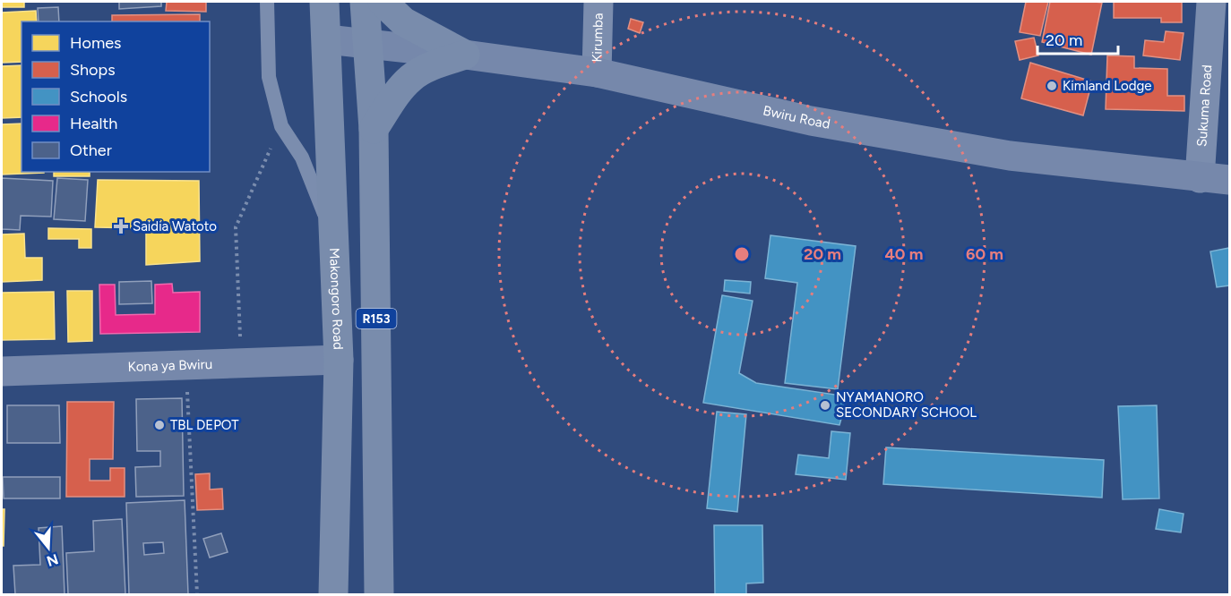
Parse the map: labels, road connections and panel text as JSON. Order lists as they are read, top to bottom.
{
  "streets": {
    "main road": [
      "Bwiru Road",
      "Makongoro Road",
      "R153",
      "Kona ya Bwiru"
    ],
    "street": ["Kirumba", "Sukuma Road"]
  },
  "crossings": [
    ["Kirumba", "Bwiru Road"],
    ["Sukuma Road", "Bwiru Road"],
    ["Bwiru Road", "Makongoro Road"],
    ["Bwiru Road", "R153"],
    ["Makongoro Road", "Kona ya Bwiru"]
  ],
  "places": {
    "other": ["Kimland Lodge", "NYAMANORO SECONDARY SCHOOL", "TBL DEPOT"],
    "health": ["Saidia Watoto"]
  },
  "legend": [
    "Homes",
    "Shops",
    "Schools",
    "Health",
    "Other"
  ],
  "scale_bar": "20 m",
  "north": "bottom",
  "rings": ["20 m", "40 m", "60 m"]
}
